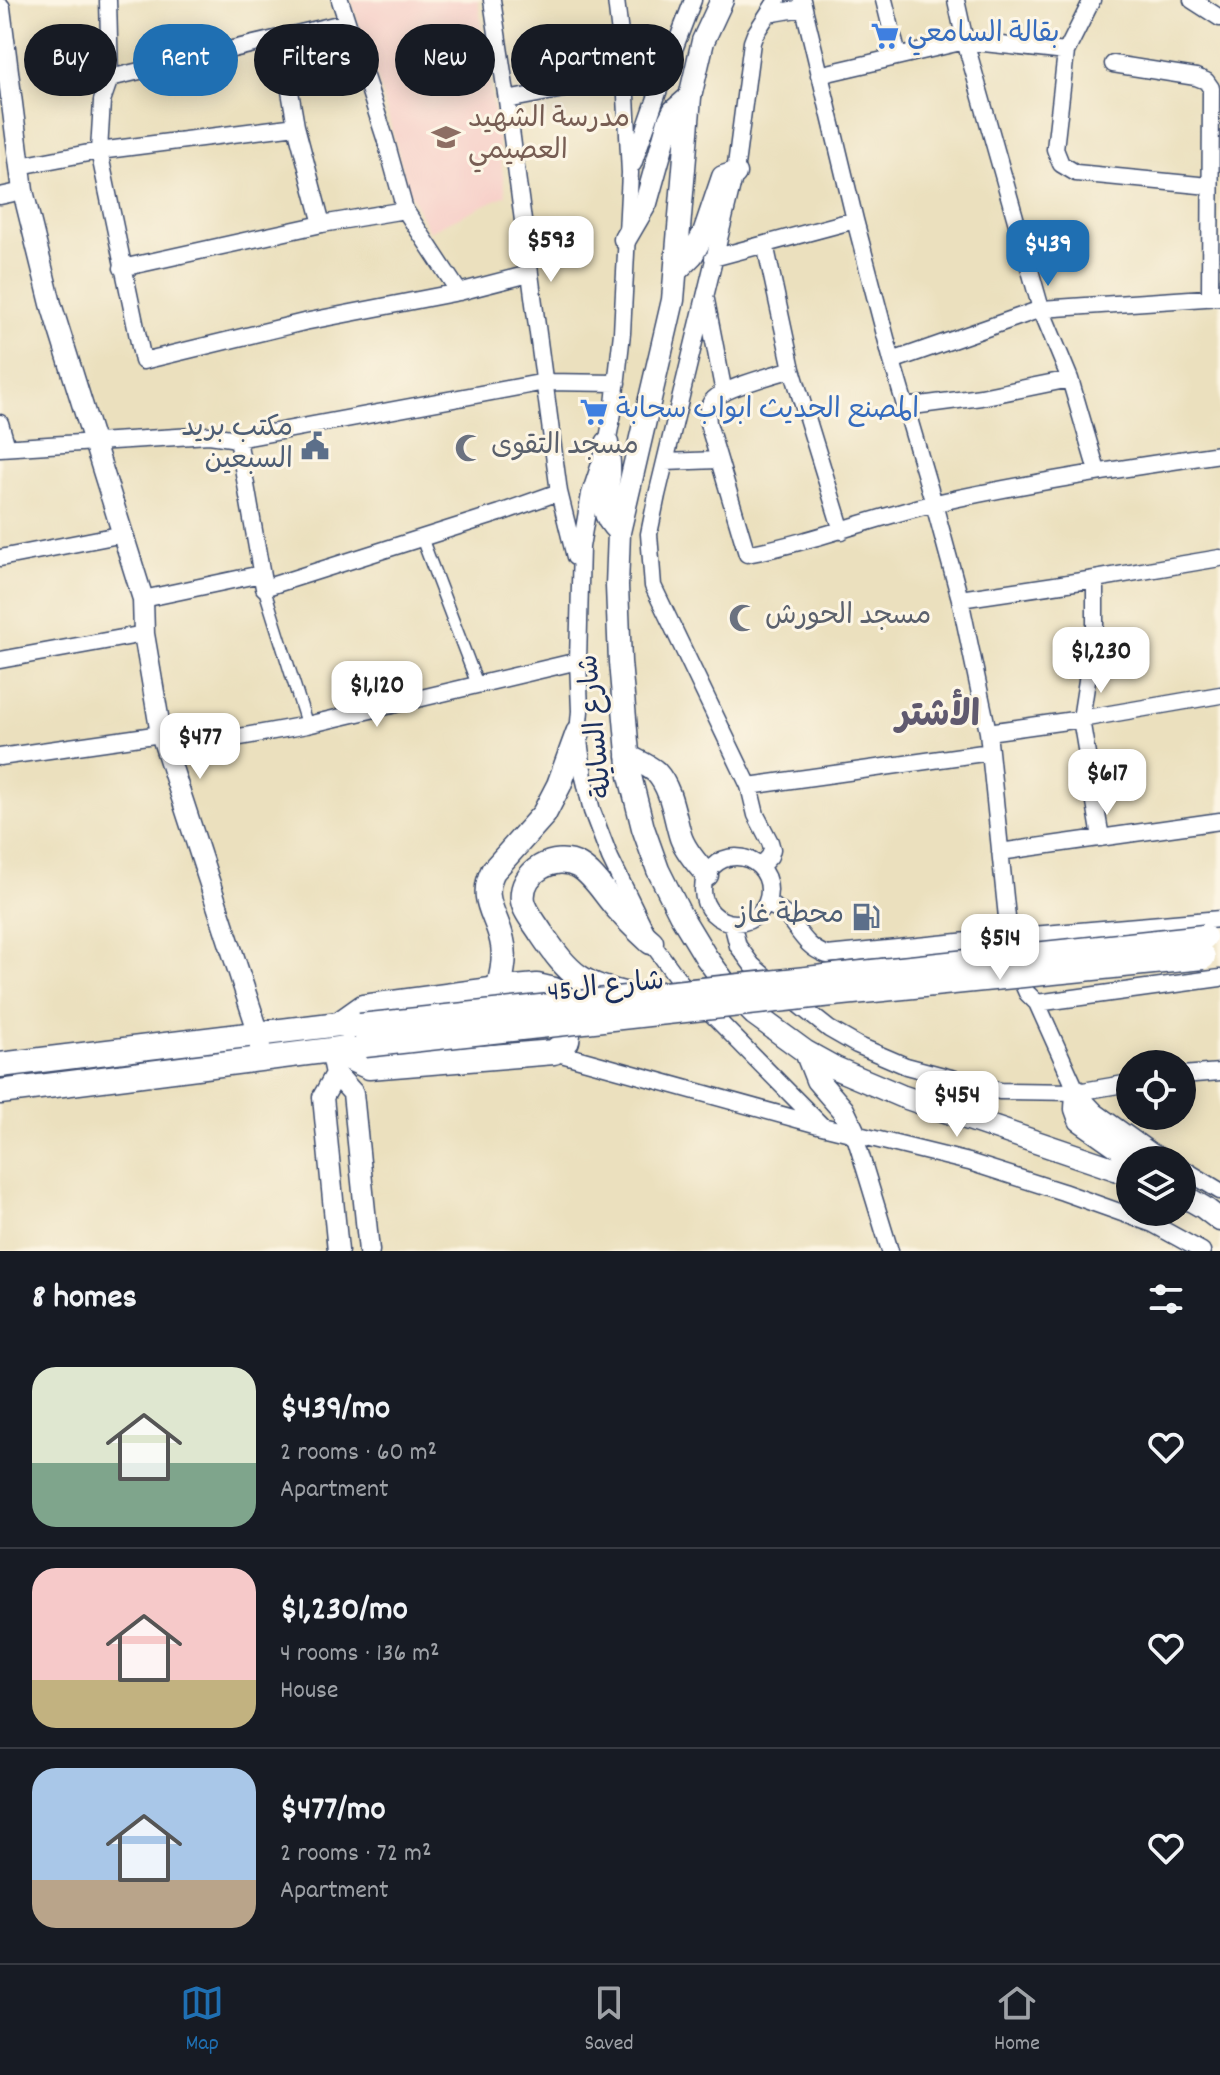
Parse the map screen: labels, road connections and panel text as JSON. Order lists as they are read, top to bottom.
{
  "streets": {
    "main road": ["شارع السايلة", "شارع ال45"]
  },
  "districts": ["الأشتر"],
  "places": {
    "supermarket": ["بقالة السامعي", "المصنع الحديث ابواب سحابة"],
    "school or university": ["مدرسة الشهيد العصيمي"],
    "public building": ["مكتب بريد السبعين"],
    "mosque": ["مسجد التقوى", "مسجد الحورش"],
    "fuel station": ["محطة غاز"]
  },
  "page": {
    "chip": [
      "Buy",
      "Rent",
      "Filters",
      "New",
      "Apartment"
    ],
    "price": [
      "$593",
      "$439",
      "$1,230",
      "$1,120",
      "$477",
      "$617",
      "$514",
      "$454"
    ],
    "heading": "8 homes",
    "list": [
      {
        "name": "$439/mo",
        "note": "2 rooms · 60 m² · Apartment"
      },
      {
        "name": "$1,230/mo",
        "note": "4 rooms · 136 m² · House"
      },
      {
        "name": "$477/mo",
        "note": "2 rooms · 72 m² · Apartment"
      }
    ],
    "tabs": ["Map", "Saved", "Home"]
  }
}
